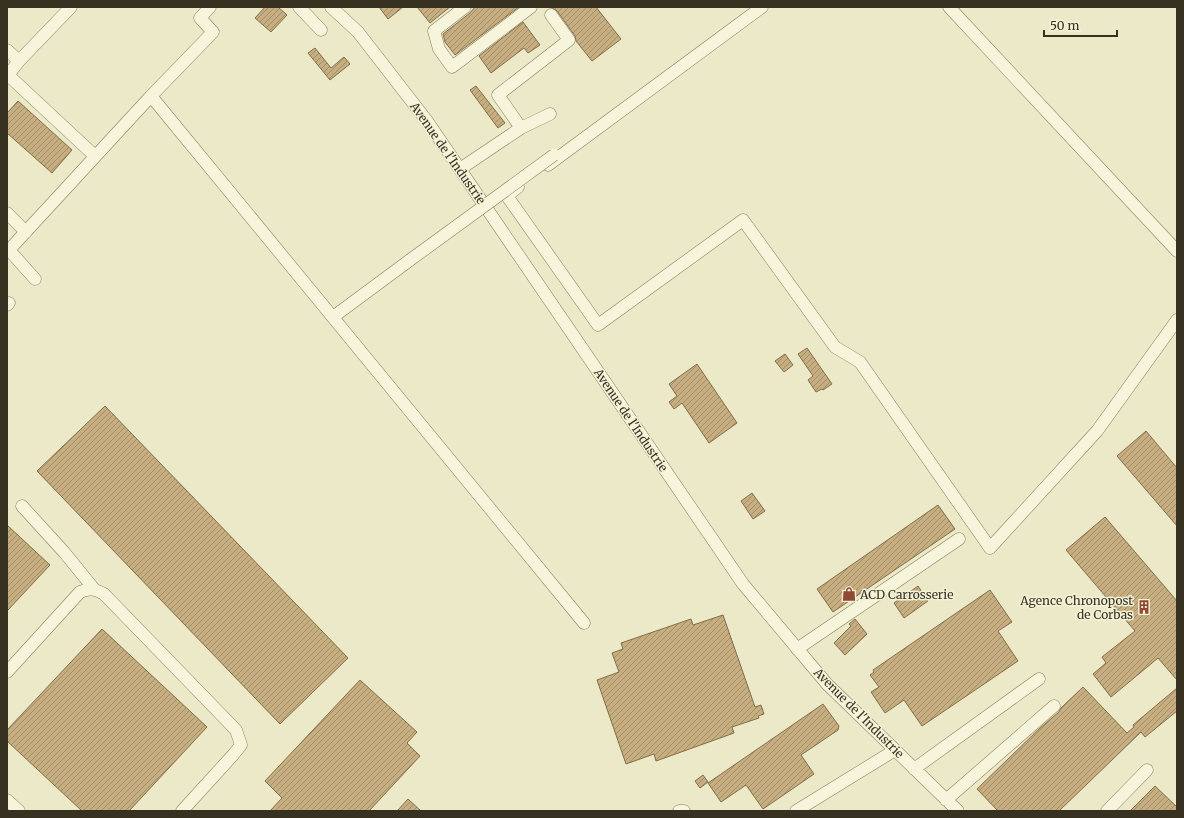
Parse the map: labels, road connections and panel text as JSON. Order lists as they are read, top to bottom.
{
  "streets": {
    "street": ["Avenue de l'Industrie"]
  },
  "places": {
    "shop": ["ACD Carrosserie"],
    "building": ["Agence Chronopost de Corbas"]
  },
  "scale_bar": "50 m"
}
